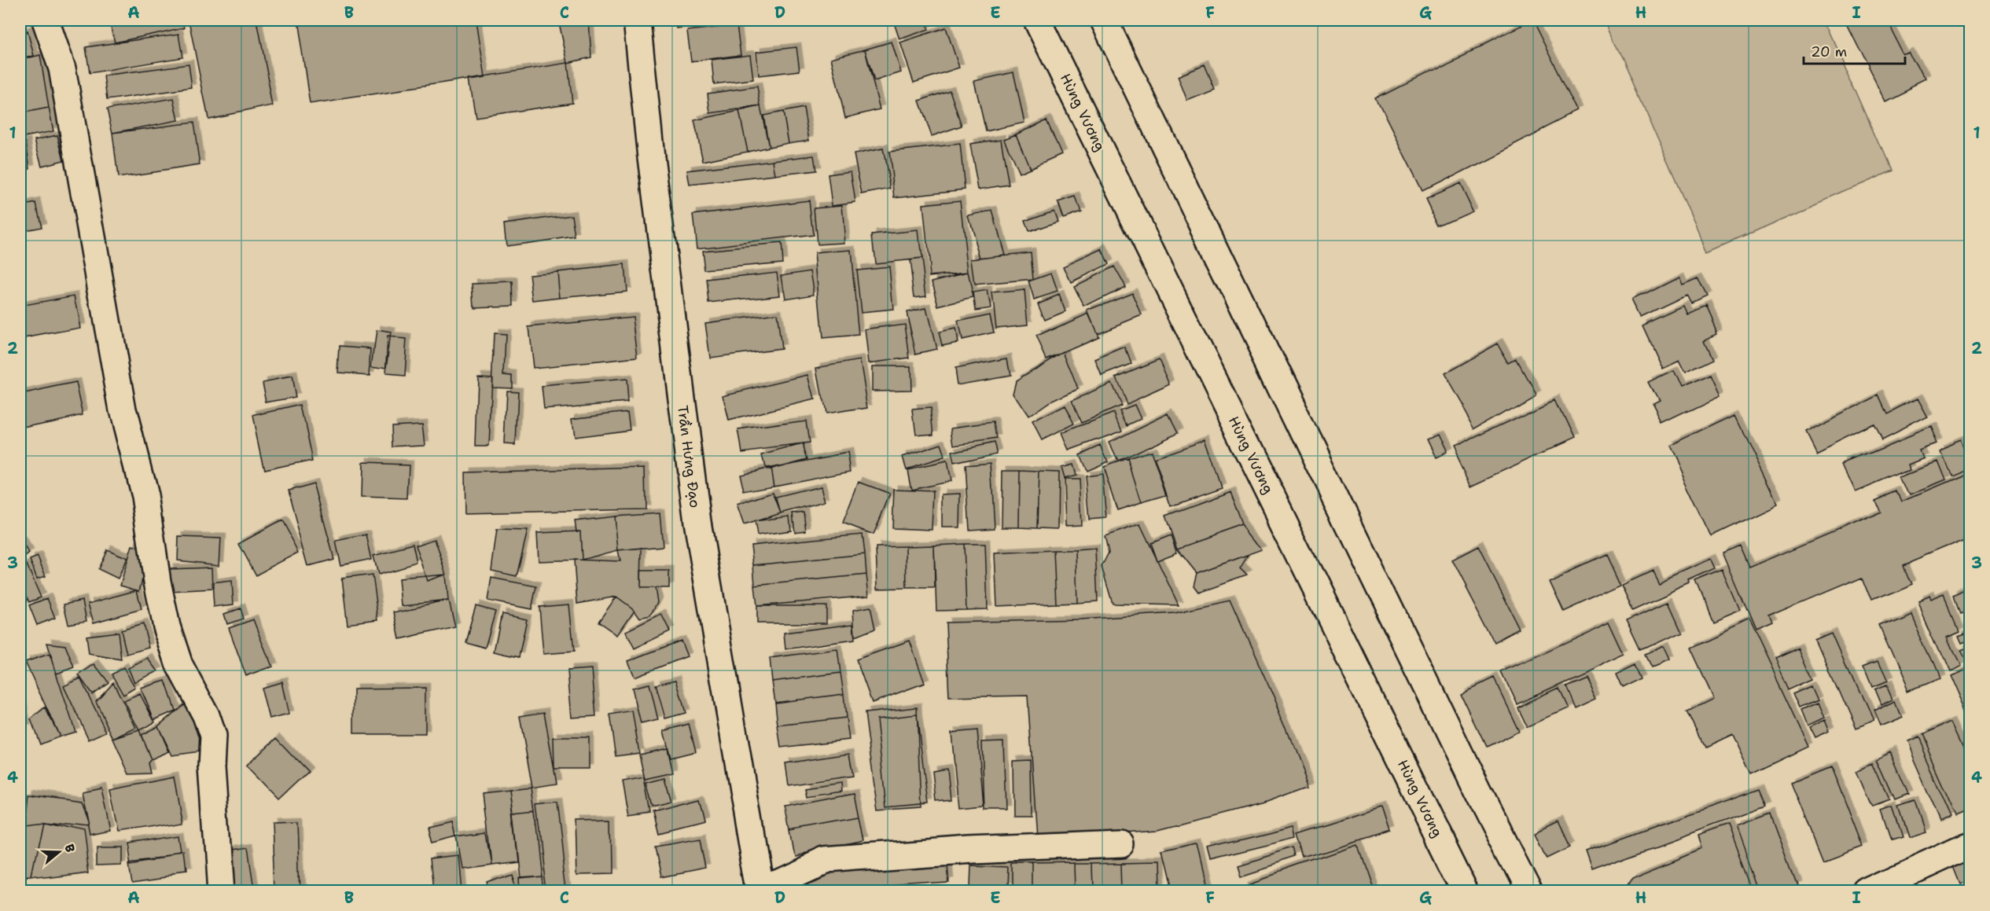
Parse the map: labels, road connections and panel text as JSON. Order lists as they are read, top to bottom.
{
  "streets": {
    "street": ["Hùng Vương", "Trần Hưng Đạo"]
  },
  "scale_bar": "20 m",
  "north": "right",
  "grid": {
    "columns": [
      "A",
      "B",
      "C",
      "D",
      "E",
      "F",
      "G",
      "H",
      "I"
    ],
    "rows": [
      "1",
      "2",
      "3",
      "4"
    ]
  }
}
